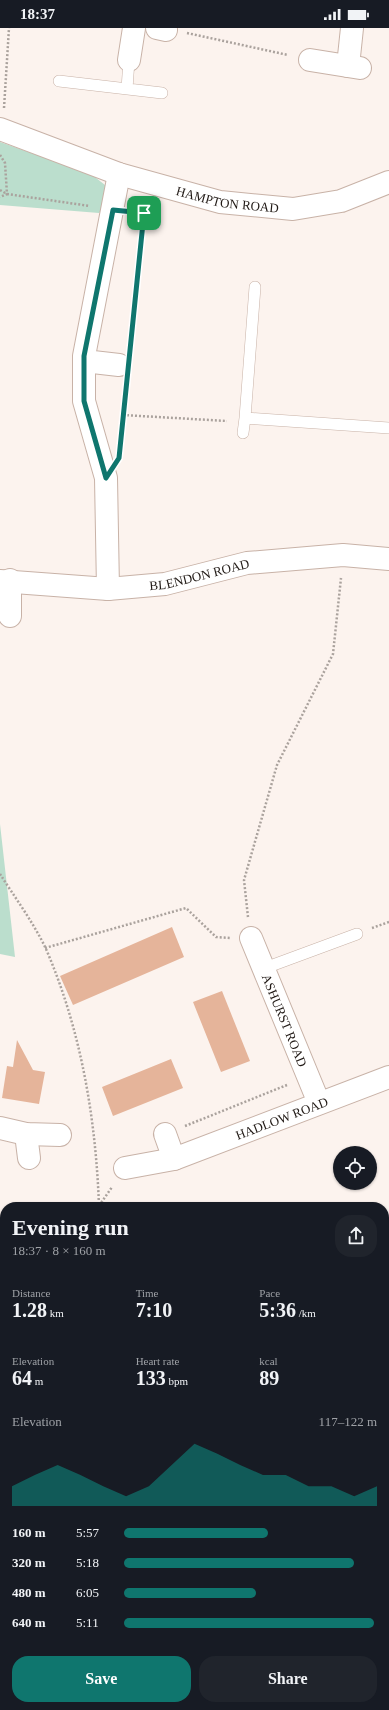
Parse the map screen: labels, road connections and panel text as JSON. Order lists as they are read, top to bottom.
{
  "streets": {
    "street": [
      "HAMPTON ROAD",
      "BLENDON ROAD",
      "ASHURST ROAD",
      "HADLOW ROAD"
    ]
  },
  "crossings": [
    ["ASHURST ROAD", "HADLOW ROAD"]
  ],
  "page": {
    "status": "18:37",
    "heading": ["Evening run", "18:37 · 8 × 160 m"],
    "stats": [
      ["Distance", "1.28 km"],
      ["Time", "7:10"],
      ["Pace", "5:36 /km"],
      ["Elevation", "64 m"],
      ["Heart rate", "133 bpm"],
      ["kcal", "89"]
    ],
    "chart": ["Elevation", "117–122 m"],
    "list": [
      {
        "name": "160 m",
        "note": "5:57"
      },
      {
        "name": "320 m",
        "note": "5:18"
      },
      {
        "name": "480 m",
        "note": "6:05"
      },
      {
        "name": "640 m",
        "note": "5:11"
      }
    ],
    "buttons": ["Save", "Share"]
  }
}
